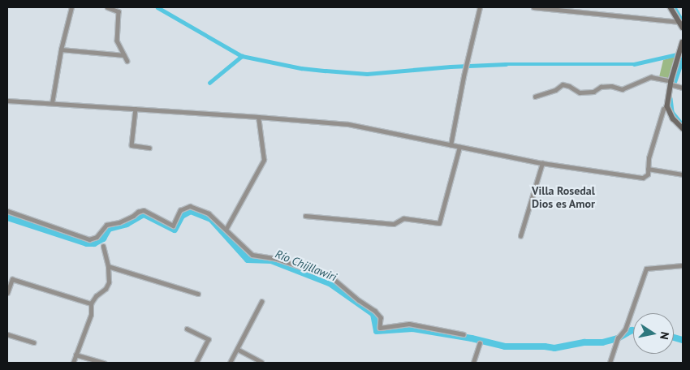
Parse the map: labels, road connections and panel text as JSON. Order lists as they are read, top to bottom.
{
  "districts": ["Villa Rosedal Dios es Amor"],
  "water": ["Río Chijllawiri"],
  "north": "right"
}
